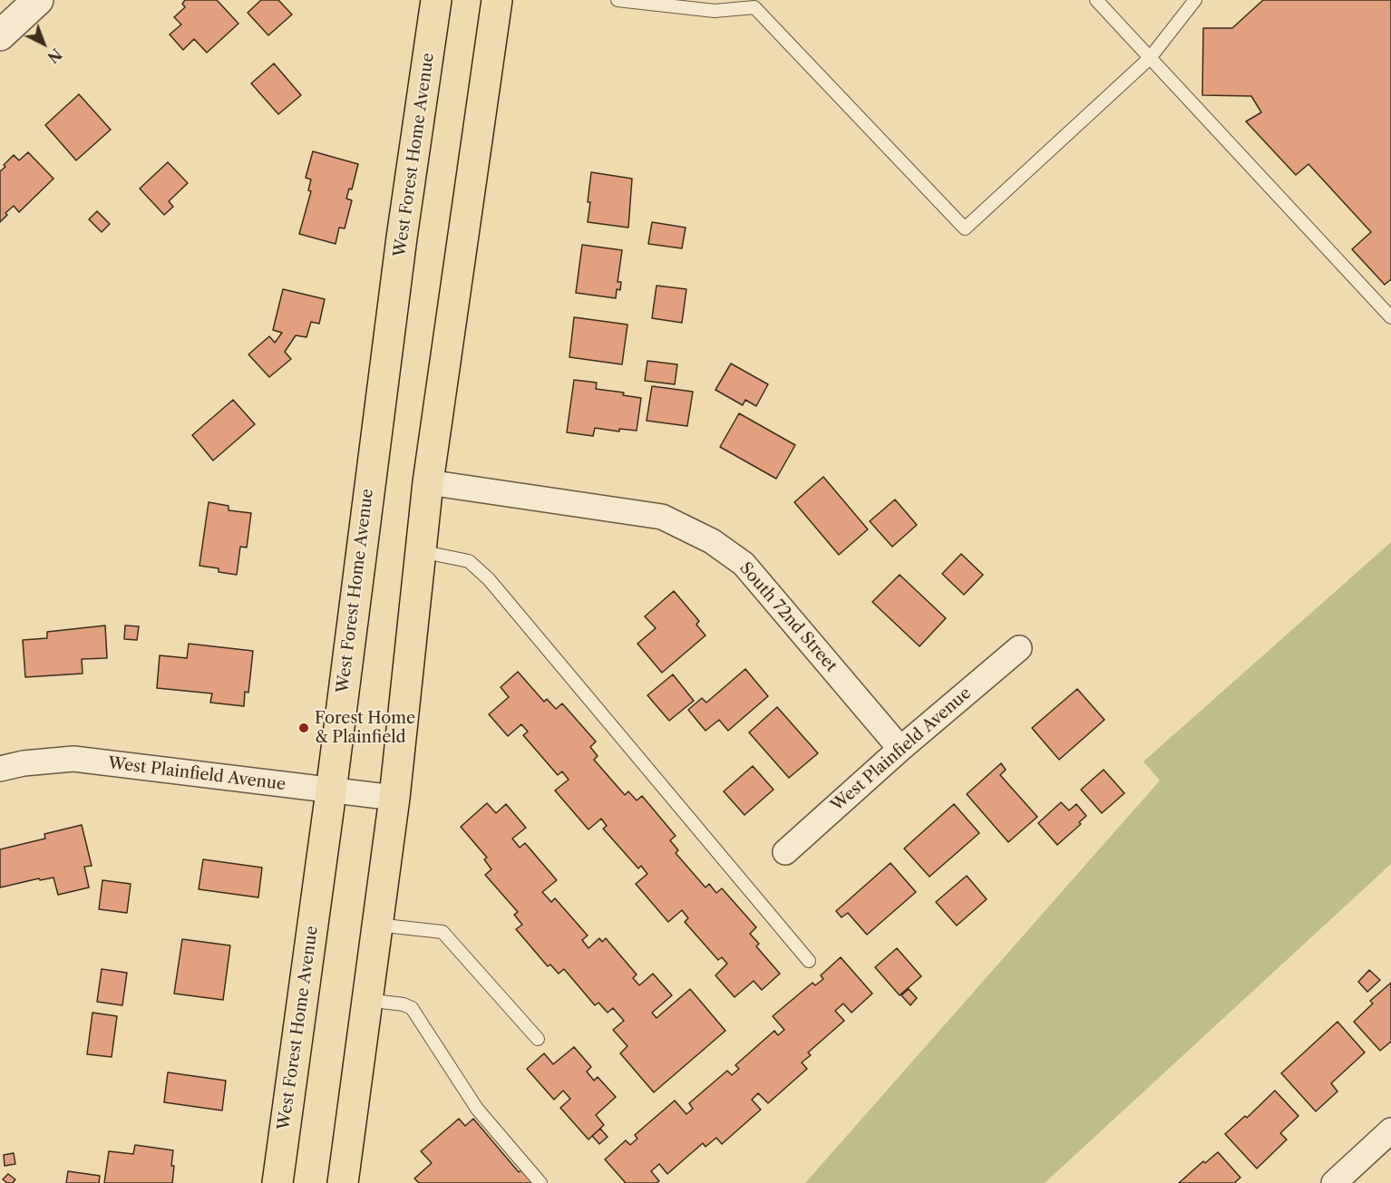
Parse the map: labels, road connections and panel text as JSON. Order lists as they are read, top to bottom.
{
  "streets": {
    "main road": ["West Forest Home Avenue"],
    "street": ["South 72nd Street", "West Plainfield Avenue"]
  },
  "crossings": [
    ["West Forest Home Avenue", "West Plainfield Avenue"],
    ["South 72nd Street", "West Plainfield Avenue"]
  ],
  "places": ["Forest Home & Plainfield"],
  "north": "bottom right"
}
